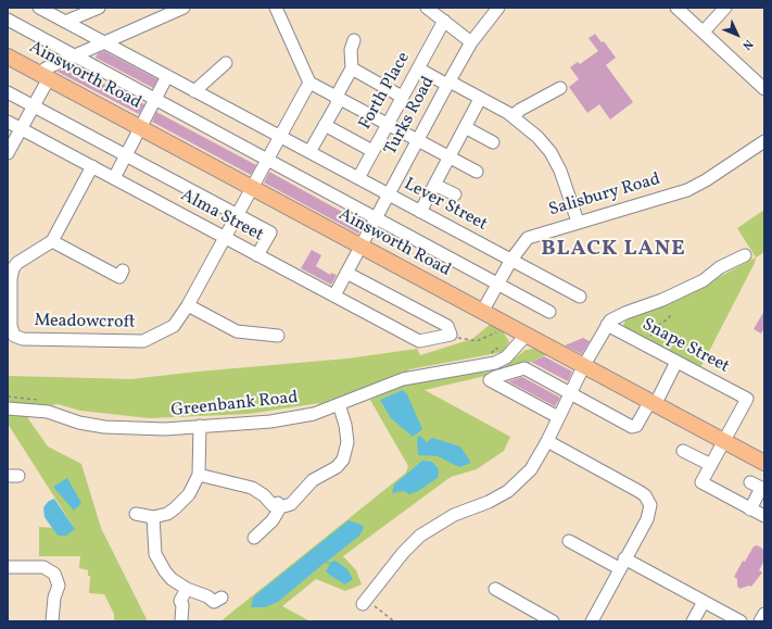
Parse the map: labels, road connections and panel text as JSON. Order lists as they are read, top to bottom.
{
  "streets": {
    "main road": ["Ainsworth Road"],
    "street": [
      "Forth Place",
      "Turks Road",
      "Salisbury Road",
      "Lever Street",
      "Alma Street",
      "Meadowcroft",
      "Snape Street",
      "Greenbank Road"
    ]
  },
  "crossings": [
    ["Ainsworth Road", "Turks Road"],
    ["Ainsworth Road", "Salisbury Road"],
    ["Ainsworth Road", "Meadowcroft"],
    ["Ainsworth Road", "Snape Street"],
    ["Ainsworth Road", "Greenbank Road"],
    ["Forth Place", "Lever Street"],
    ["Turks Road", "Lever Street"],
    ["Turks Road", "Alma Street"],
    ["Salisbury Road", "Lever Street"],
    ["Lever Street", "Meadowcroft"],
    ["Alma Street", "Meadowcroft"]
  ],
  "districts": ["BLACK LANE"],
  "north": "bottom right"
}
